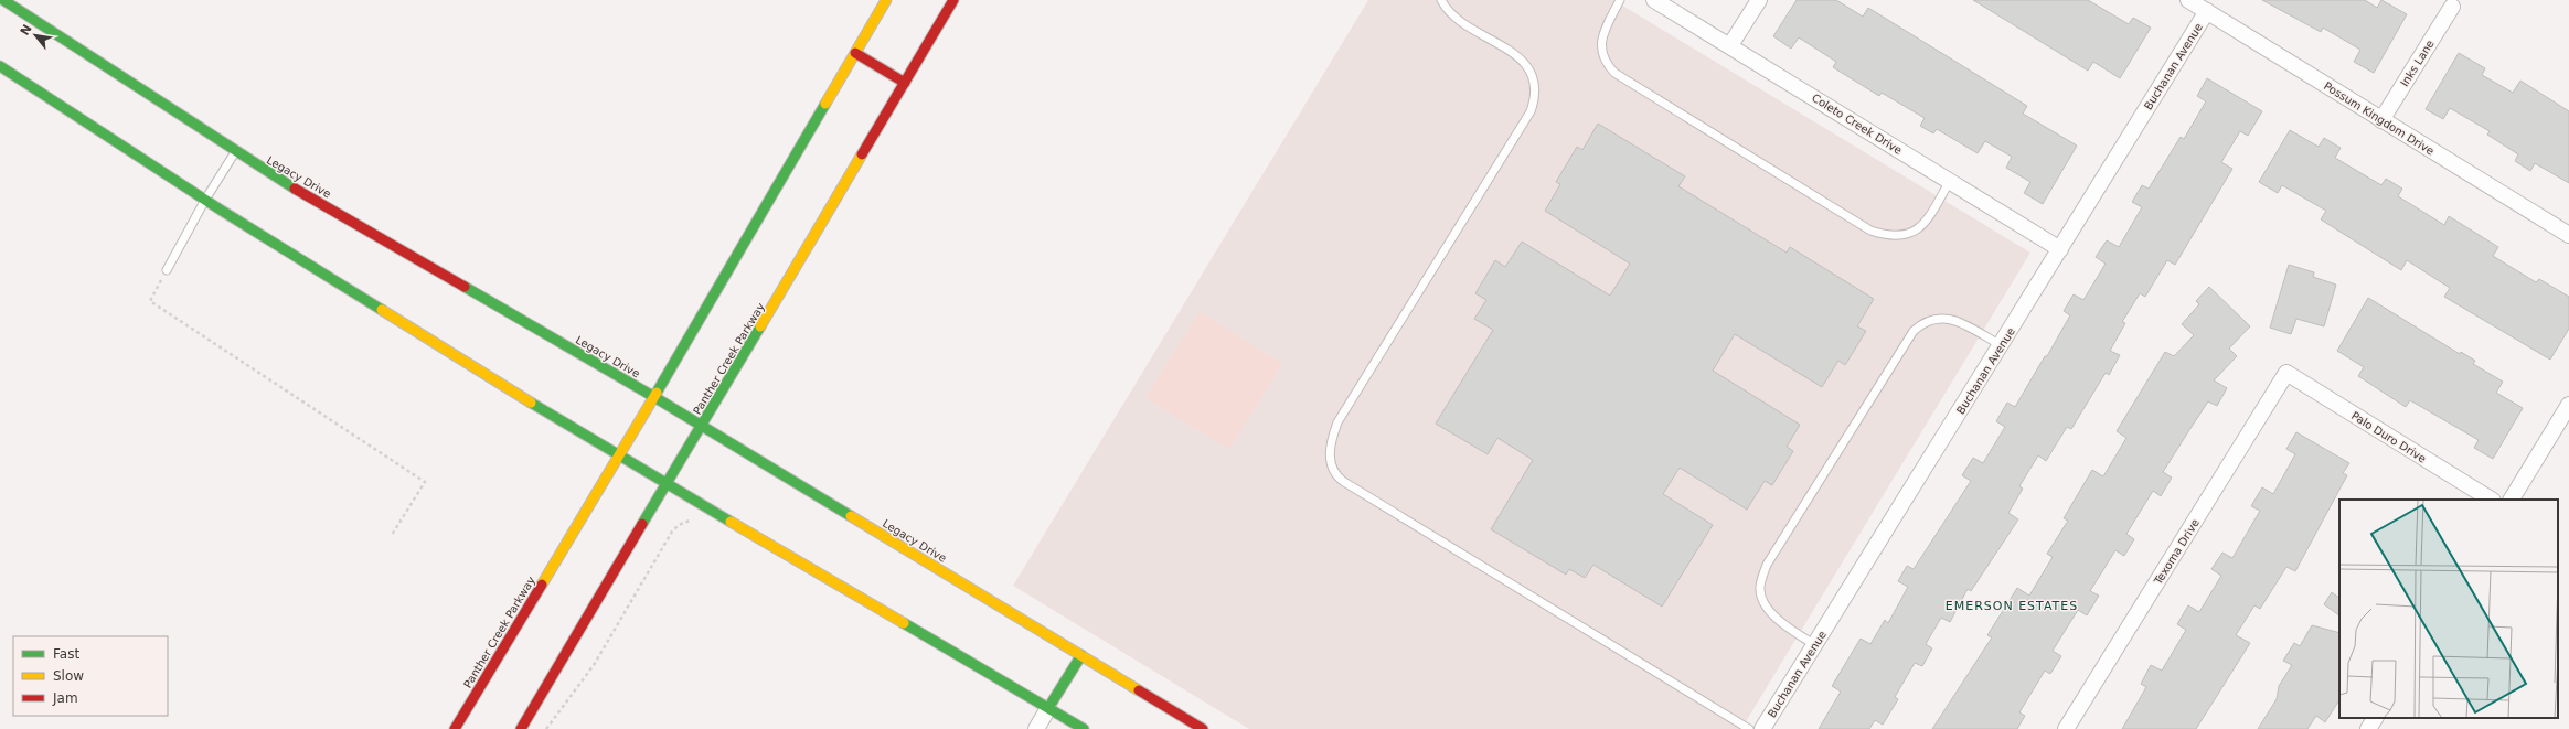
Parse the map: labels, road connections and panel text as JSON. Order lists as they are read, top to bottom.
{
  "streets": {
    "main road": ["Legacy Drive", "Panther Creek Parkway"],
    "street": [
      "Inks Lane",
      "Buchanan Avenue",
      "Possum Kingdom Drive",
      "Coleto Creek Drive",
      "Palo Duro Drive",
      "Texoma Drive"
    ]
  },
  "crossings": [
    ["Inks Lane", "Possum Kingdom Drive"],
    ["Buchanan Avenue", "Possum Kingdom Drive"],
    ["Buchanan Avenue", "Coleto Creek Drive"],
    ["Legacy Drive", "Panther Creek Parkway"],
    ["Palo Duro Drive", "Texoma Drive"]
  ],
  "districts": ["EMERSON ESTATES"],
  "legend": ["Fast", "Slow", "Jam"],
  "north": "top left"
}
